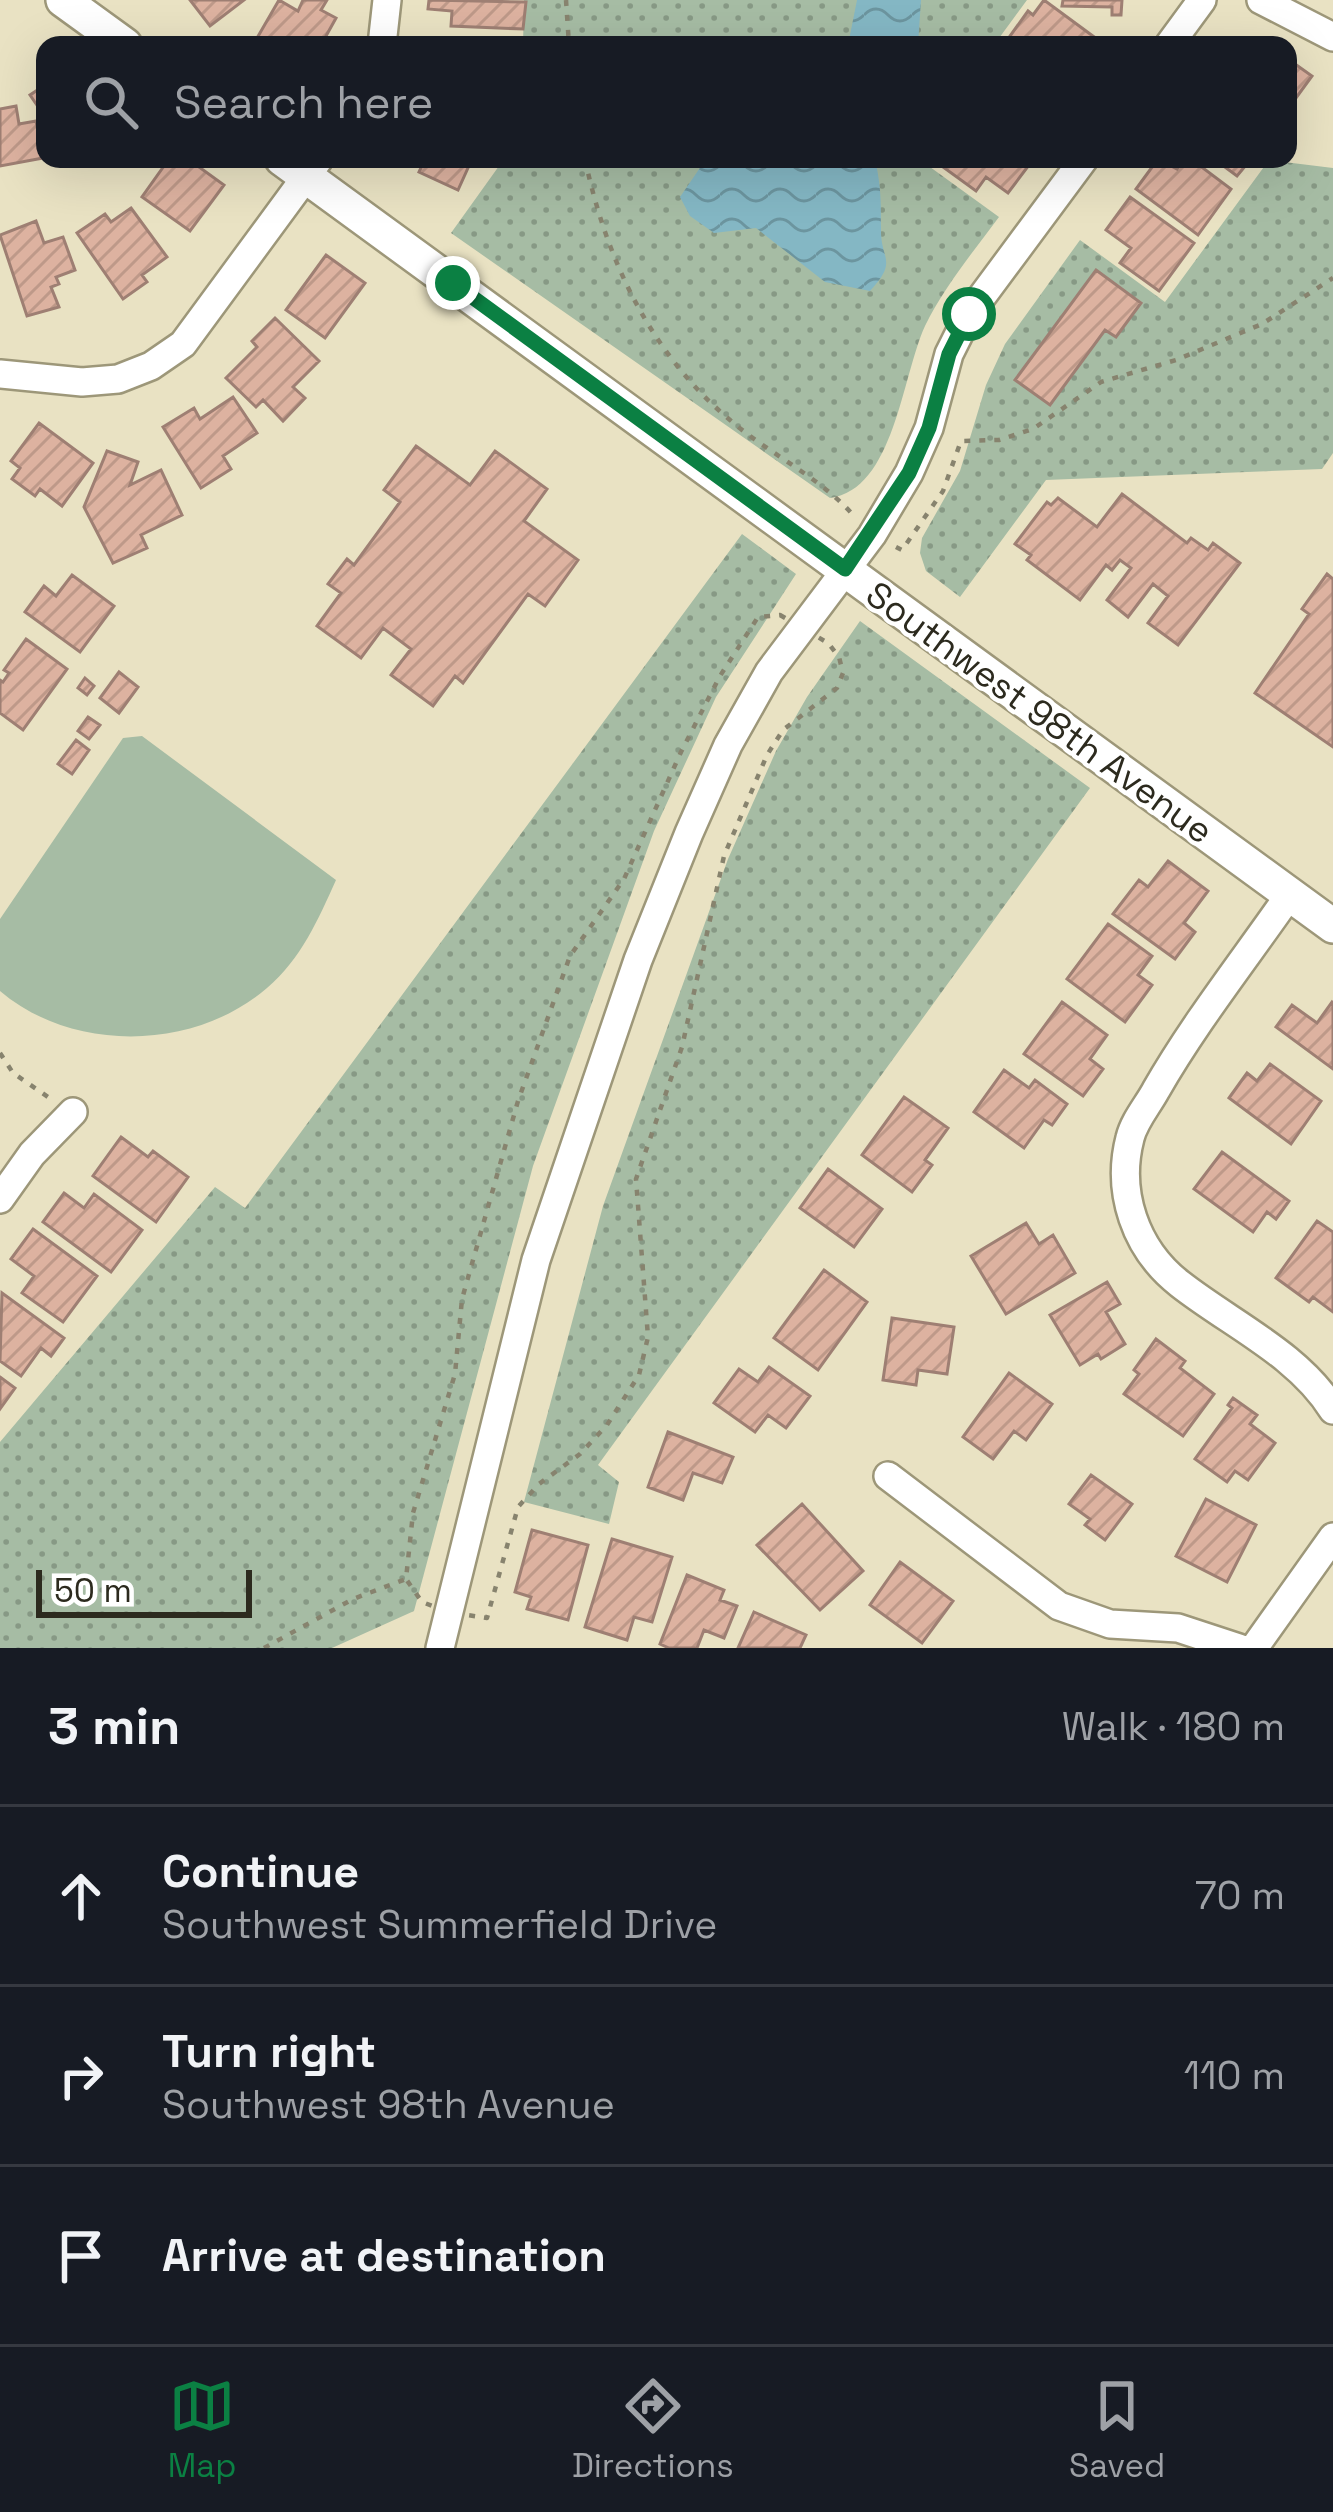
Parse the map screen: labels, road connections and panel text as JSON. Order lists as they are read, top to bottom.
{
  "streets": {
    "street": ["Southwest 98th Avenue"]
  },
  "scale_bar": "50 m",
  "page": {
    "search": "Search here",
    "scale": "50 m",
    "heading": ["3 min", "Walk · 180 m"],
    "list": [
      ["Continue", "Southwest Summerfield Drive", "70 m"],
      ["Turn right", "Southwest 98th Avenue", "110 m"],
      "Arrive at destination"
    ],
    "nav": ["Map", "Directions", "Saved"]
  }
}
